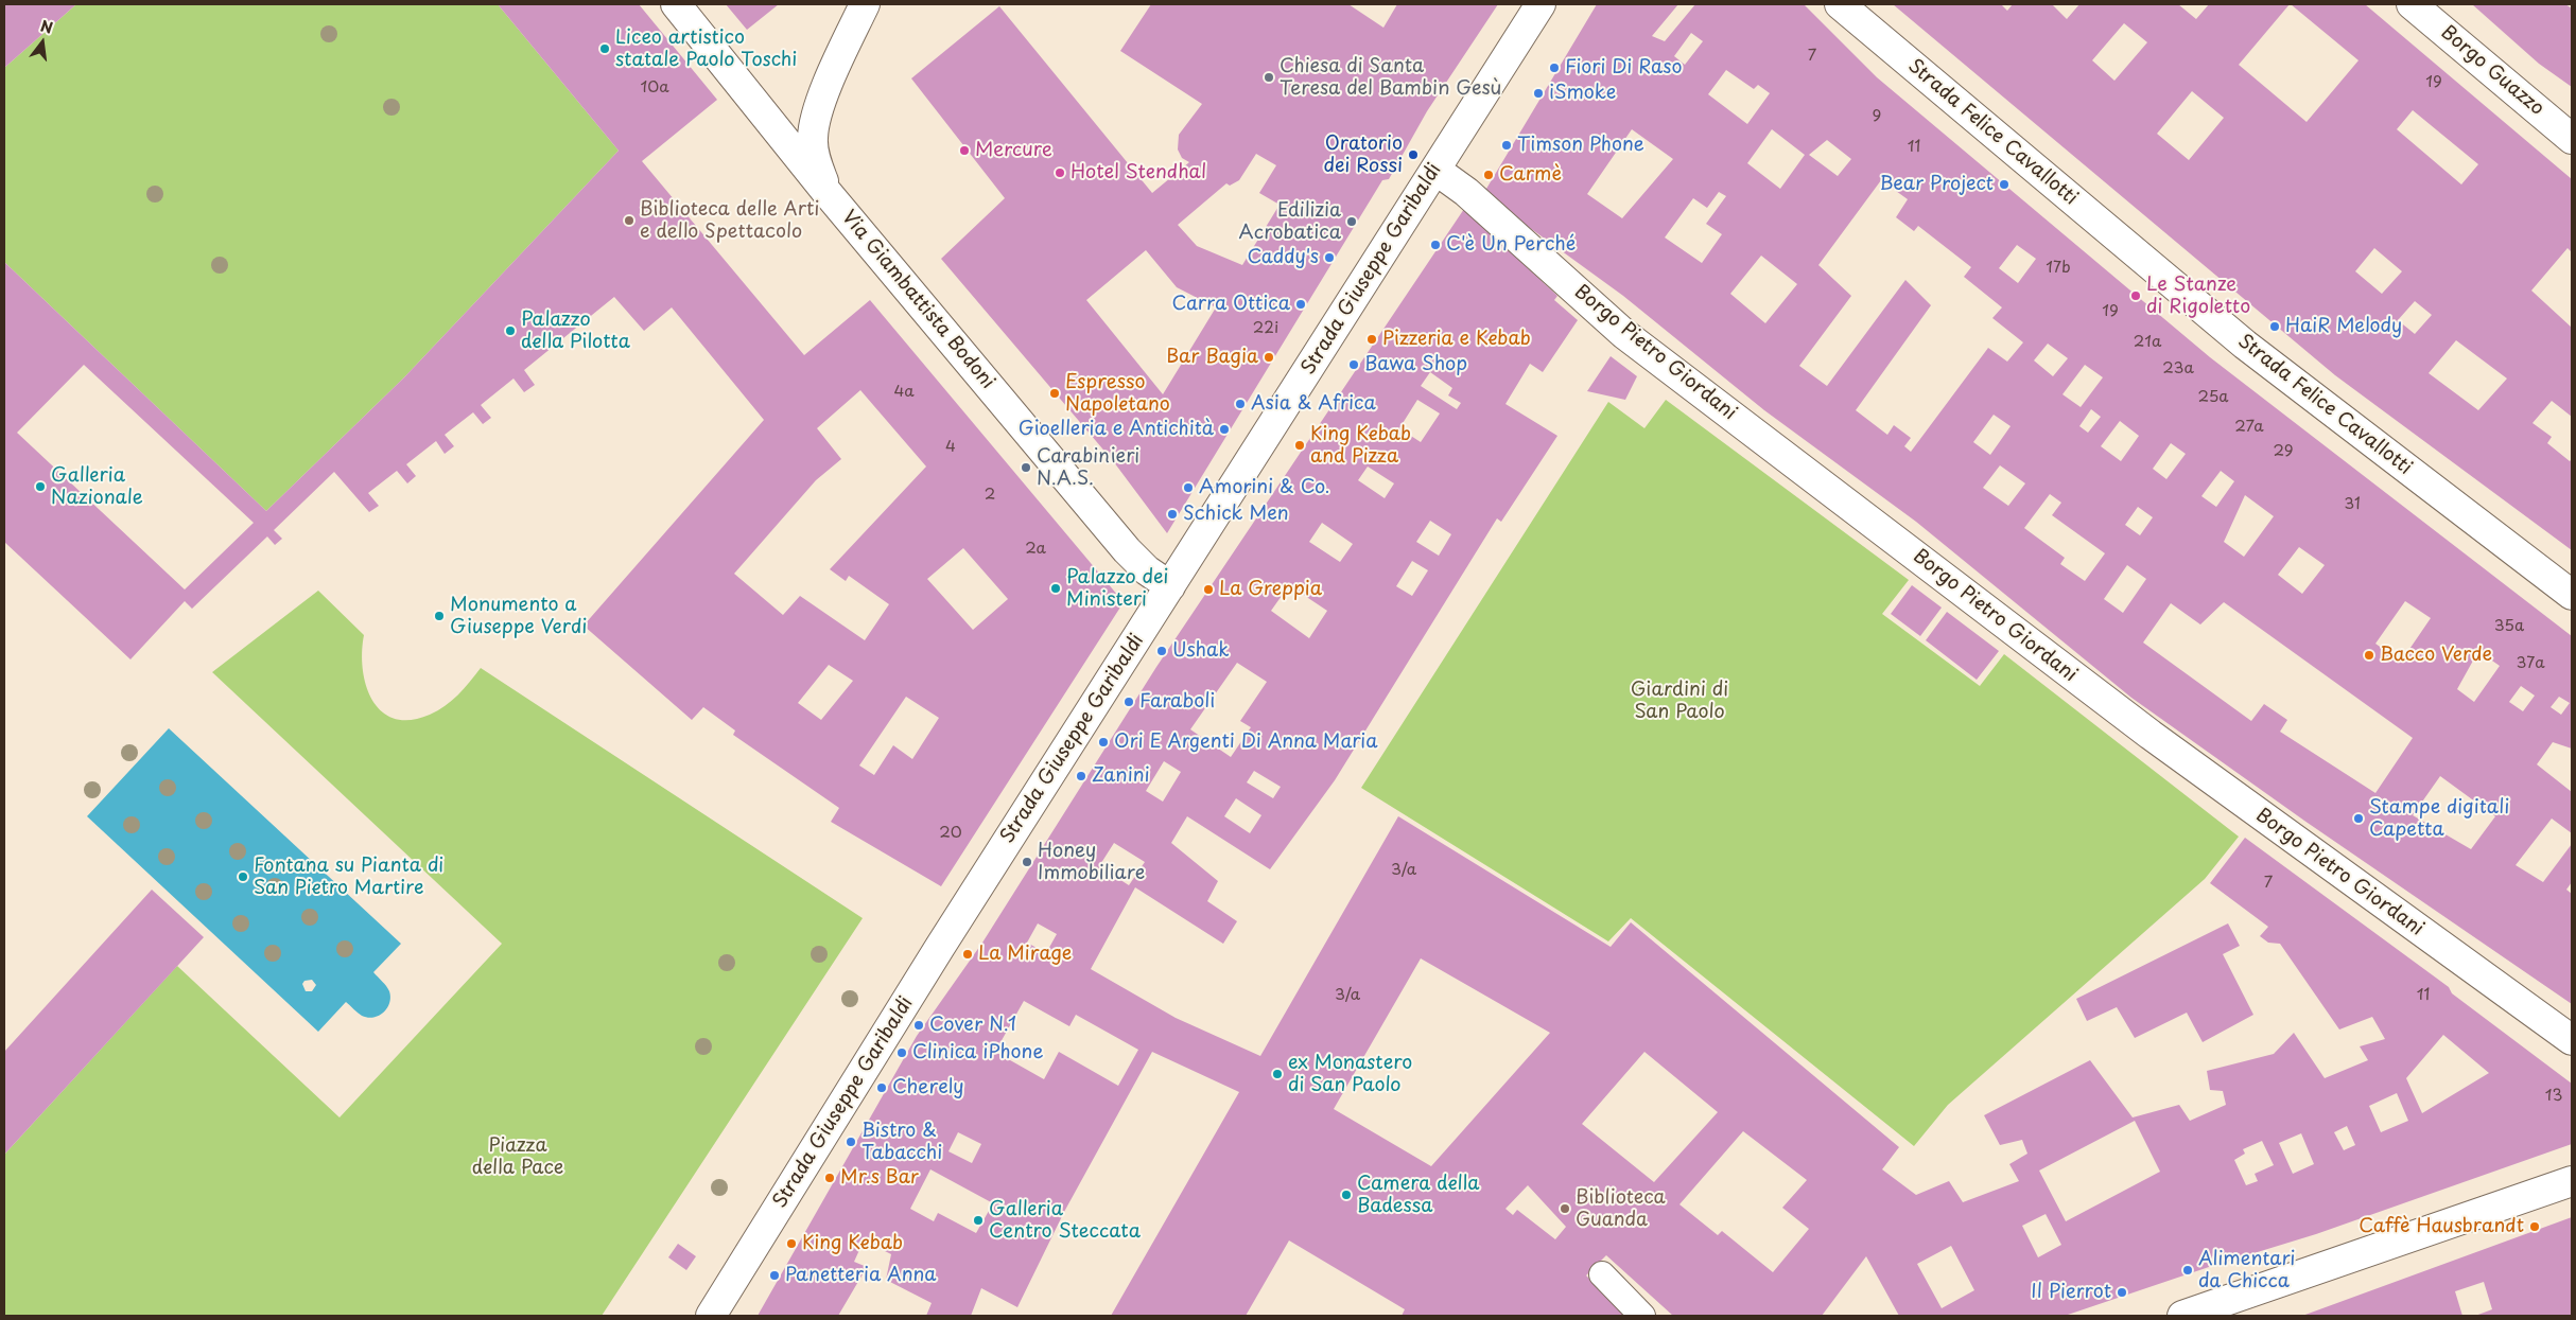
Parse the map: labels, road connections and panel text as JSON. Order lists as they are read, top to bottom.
{
  "streets": {
    "street": [
      "Borgo Guazzo",
      "Strada Felice Cavallotti",
      "Strada Giuseppe Garibaldi",
      "Via Giambattista Bodoni",
      "Borgo Pietro Giordani"
    ]
  },
  "crossings": [
    ["Strada Giuseppe Garibaldi", "Via Giambattista Bodoni"],
    ["Strada Giuseppe Garibaldi", "Borgo Pietro Giordani"]
  ],
  "parks": ["Giardini di San Paolo", "Piazza della Pace"],
  "places": [
    "Liceo artistico statale Paolo Toschi",
    "Fiori Di Raso",
    "Chiesa di Santa Teresa del Bambin Gesù",
    "iSmoke",
    "Timson Phone",
    "Mercure",
    "Oratorio dei Rossi",
    "Hotel Stendhal",
    "Carmè",
    "Bear Project",
    "Biblioteca delle Arti e dello Spettacolo",
    "Edilizia Acrobatica",
    "C'è Un Perché",
    "Caddy's",
    "Le Stanze di Rigoletto",
    "Carra Ottica",
    "HaiR Melody",
    "Palazzo della Pilotta",
    "Pizzeria e Kebab",
    "Bar Bagia",
    "Bawa Shop",
    "Espresso Napoletano",
    "Asia & Africa",
    "Gioelleria e Antichità",
    "King Kebab and Pizza",
    "Carabinieri N.A.S.",
    "Galleria Nazionale",
    "Amorini & Co.",
    "Schick Men",
    "Palazzo dei Ministeri",
    "La Greppia",
    "Monumento a Giuseppe Verdi",
    "Ushak",
    "Bacco Verde",
    "Faraboli",
    "Ori E Argenti Di Anna Maria",
    "Zanini",
    "Stampe digitali Capetta",
    "Honey Immobiliare",
    "Fontana su Pianta di San Pietro Martire",
    "La Mirage",
    "Cover N.1",
    "Clinica iPhone",
    "ex Monastero di San Paolo",
    "Cherely",
    "Bistro & Tabacchi",
    "Mr.s Bar",
    "Camera della Badessa",
    "Biblioteca Guanda",
    "Galleria Centro Steccata",
    "Caffè Hausbrandt",
    "King Kebab",
    "Alimentari da Chicca",
    "Panetteria Anna",
    "Il Pierrot"
  ],
  "house_numbers": [
    "7",
    "19",
    "10a",
    "9",
    "11",
    "17b",
    "19",
    "22i",
    "21a",
    "23a",
    "4a",
    "25a",
    "27a",
    "4",
    "29",
    "2",
    "31",
    "2a",
    "35a",
    "37a",
    "20",
    "3/a",
    "7",
    "3/a",
    "11",
    "13"
  ],
  "north": "top"
}
